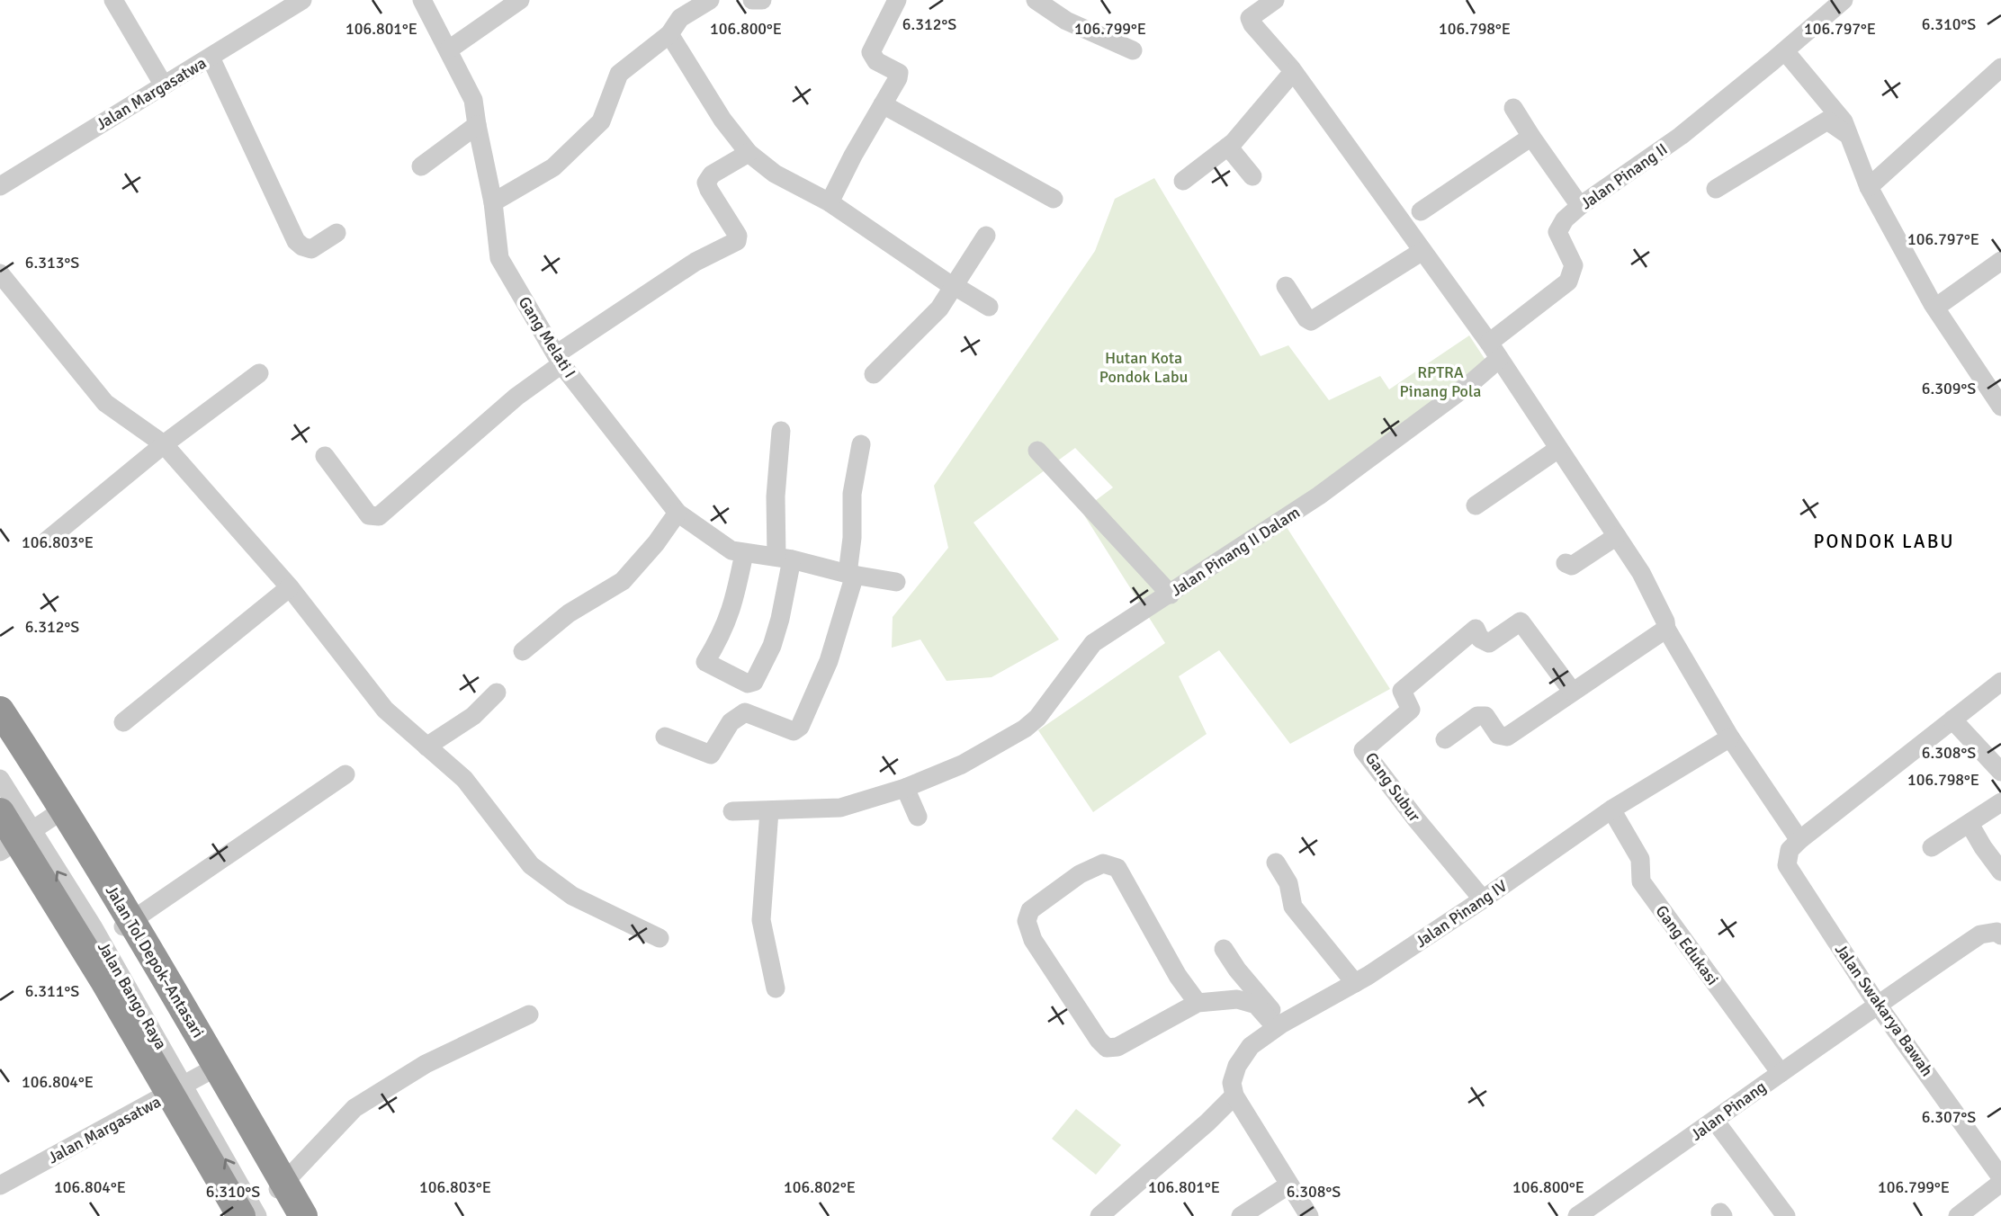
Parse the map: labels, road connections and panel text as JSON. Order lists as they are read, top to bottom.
{
  "streets": {
    "highway": ["Jalan Tol Depok–Antasari"],
    "street": [
      "Jalan Margasatwa",
      "Jalan Pinang II",
      "Gang Melati I",
      "Jalan Pinang II Dalam",
      "Gang Subur",
      "Jalan Pinang IV",
      "Gang Edukasi",
      "Jalan Bango Raya",
      "Jalan Swakarya Bawah",
      "Jalan Pinang"
    ]
  },
  "crossings": [
    ["Jalan Margasatwa", "Jalan Bango Raya"],
    ["Gang Subur", "Jalan Pinang IV"],
    ["Jalan Pinang IV", "Gang Edukasi"],
    ["Gang Edukasi", "Jalan Pinang"],
    ["Jalan Swakarya Bawah", "Jalan Pinang"]
  ],
  "districts": ["PONDOK LABU"],
  "parks": ["Hutan Kota Pondok Labu", "RPTRA Pinang Pola"],
  "coordinates": [
    "6.310°S",
    "6.312°S",
    "106.801°E",
    "106.800°E",
    "106.799°E",
    "106.797°E",
    "106.798°E",
    "6.313°S",
    "6.309°S",
    "106.803°E",
    "6.308°S",
    "6.311°S",
    "106.804°E",
    "6.307°S",
    "106.802°E"
  ]
}
